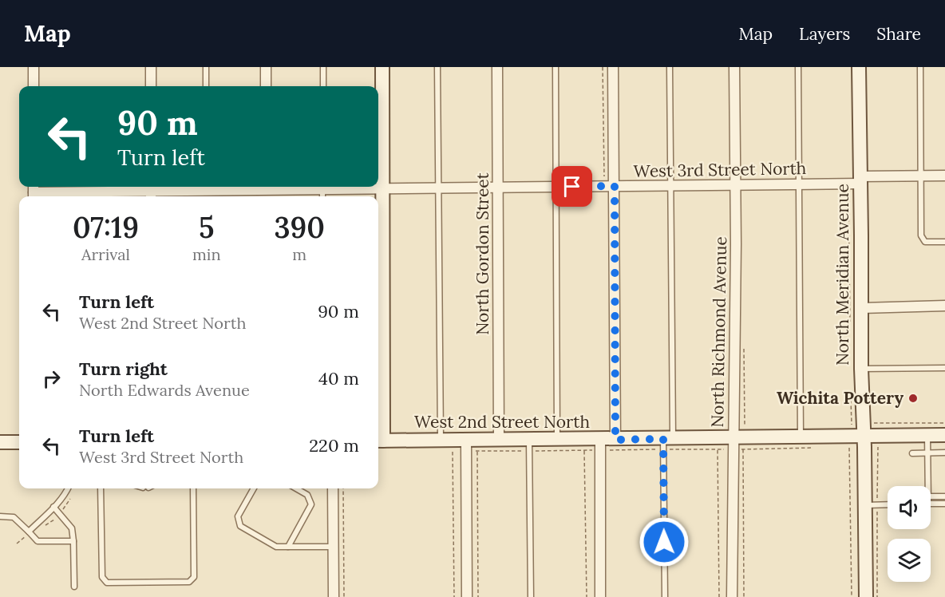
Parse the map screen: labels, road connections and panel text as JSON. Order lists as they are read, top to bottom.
{
  "streets": {
    "street": [
      "West 3rd Street North",
      "North Gordon Street",
      "North Meridian Avenue",
      "North Richmond Avenue",
      "West 2nd Street North"
    ]
  },
  "crossings": [
    ["West 3rd Street North", "North Gordon Street"],
    ["West 3rd Street North", "North Meridian Avenue"],
    ["West 3rd Street North", "North Richmond Avenue"],
    ["North Gordon Street", "West 2nd Street North"],
    ["North Meridian Avenue", "West 2nd Street North"],
    ["North Richmond Avenue", "West 2nd Street North"]
  ],
  "places": ["Wichita Pottery"],
  "page": {
    "header": "Map",
    "nav": ["Map", "Layers", "Share"],
    "turn": ["90 m", "Turn left"],
    "eta": [
      "07:19",
      "Arrival",
      "5",
      "min",
      "390",
      "m"
    ],
    "list": [
      {
        "name": "Turn left",
        "note": "West 2nd Street North",
        "value": "90 m"
      },
      {
        "name": "Turn right",
        "note": "North Edwards Avenue",
        "value": "40 m"
      },
      {
        "name": "Turn left",
        "note": "West 3rd Street North",
        "value": "220 m"
      }
    ]
  }
}
